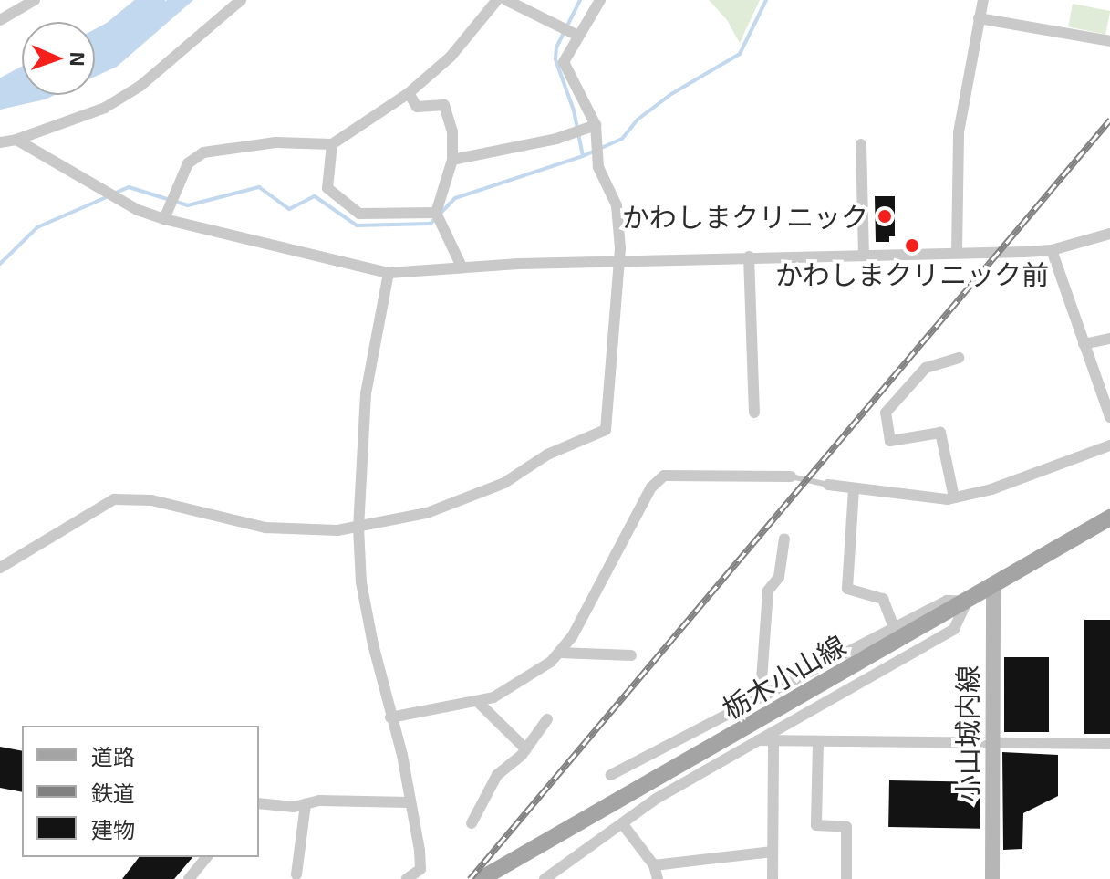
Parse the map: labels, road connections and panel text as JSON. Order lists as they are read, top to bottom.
{
  "streets": {
    "main road": ["栃木小山線", "小山城内線"]
  },
  "crossings": [
    ["栃木小山線", "小山城内線"]
  ],
  "places": ["かわしまクリニック", "かわしまクリニック前"],
  "legend": ["道路", "鉄道", "建物"],
  "north": "right"
}
